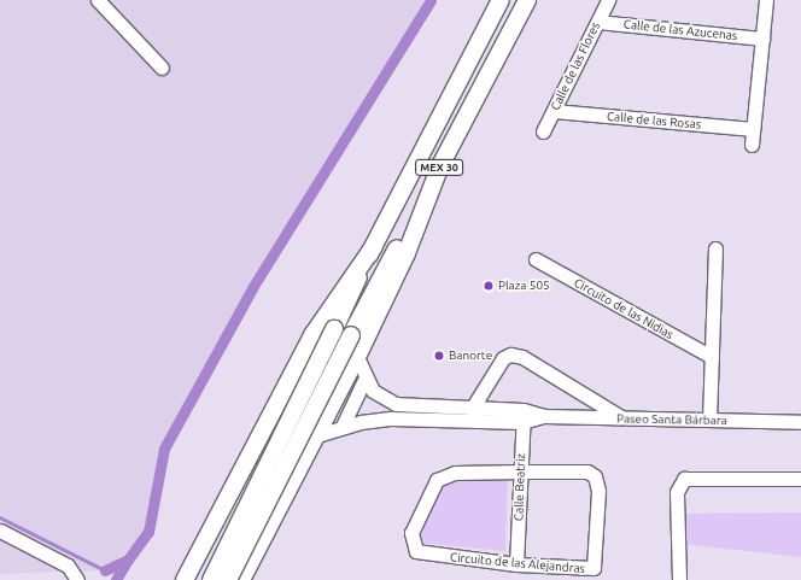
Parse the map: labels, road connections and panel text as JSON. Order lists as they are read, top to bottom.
{
  "streets": {
    "main road": ["MEX 30"],
    "street": [
      "Calle de las Azucenas",
      "Calle de las Flores",
      "Calle de las Rosas",
      "Circuito de las Nidias",
      "Paseo Santa Bárbara",
      "Calle Beatriz",
      "Circuito de las Alejandras"
    ]
  },
  "crossings": [
    ["Calle de las Azucenas", "Calle de las Flores"],
    ["Calle de las Flores", "Calle de las Rosas"],
    ["Paseo Santa Bárbara", "Calle Beatriz"],
    ["Calle Beatriz", "Circuito de las Alejandras"]
  ],
  "places": ["Plaza 505", "Banorte"]
}
